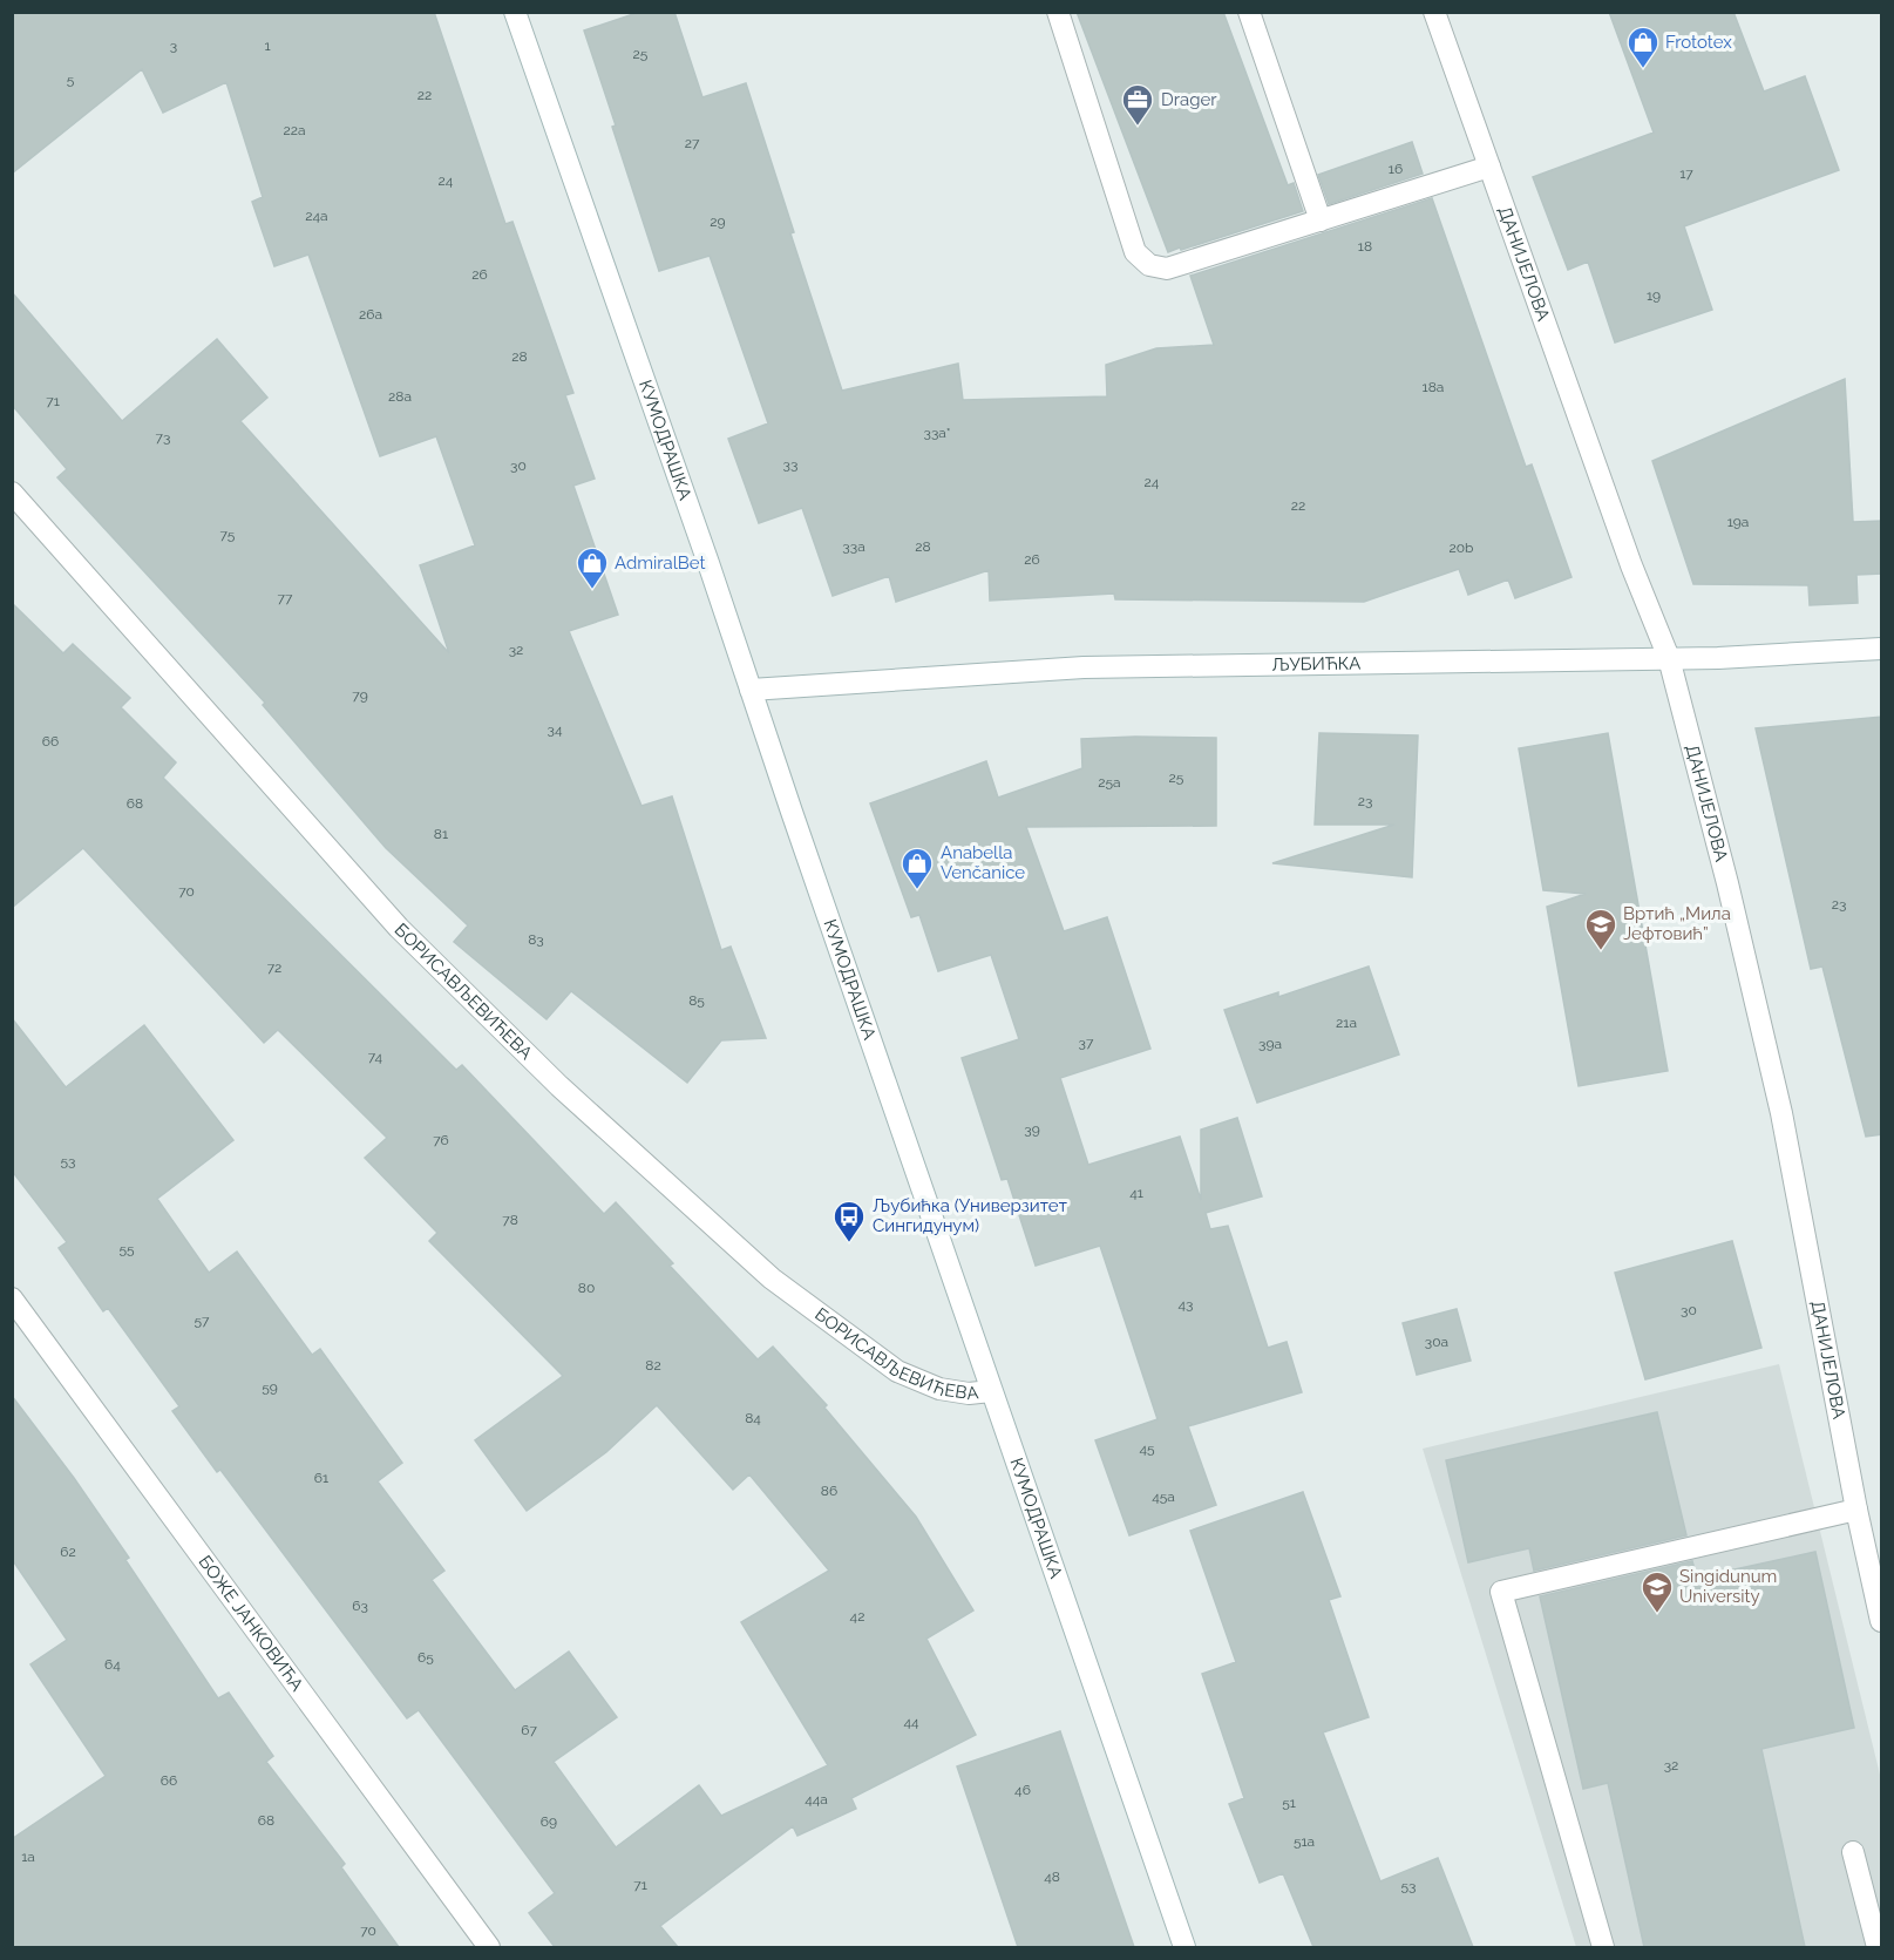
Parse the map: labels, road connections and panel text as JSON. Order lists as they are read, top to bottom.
{
  "streets": {
    "street": [
      "ДАНИЈЕЛОВА",
      "КУМОДРАШКА",
      "ЉУБИЋКА",
      "БОРИСАВЉЕВИЋЕВА",
      "БОЖЕ ЈАНКОВИЋА"
    ]
  },
  "crossings": [
    ["ДАНИЈЕЛОВА", "ЉУБИЋКА"],
    ["КУМОДРАШКА", "ЉУБИЋКА"],
    ["КУМОДРАШКА", "БОРИСАВЉЕВИЋЕВА"]
  ],
  "places": {
    "shop": ["Frototex", "AdmiralBet", "Anabella Venčanice"],
    "office": ["Drager"],
    "school or university": ["Вртић „Мила Јефтовић”", "Singidunum University"],
    "bus stop": ["Љубићка (Универзитет Сингидунум)"]
  },
  "house_numbers": [
    "3",
    "1",
    "25",
    "5",
    "22",
    "22a",
    "27",
    "16",
    "17",
    "24",
    "24a",
    "29",
    "18",
    "26",
    "19",
    "26a",
    "28",
    "18a",
    "28a",
    "71",
    "33a*",
    "73",
    "33",
    "30",
    "24",
    "22",
    "19a",
    "75",
    "33a",
    "28",
    "20b",
    "26",
    "77",
    "32",
    "79",
    "34",
    "66",
    "25",
    "25a",
    "23",
    "68",
    "81",
    "70",
    "23",
    "83",
    "72",
    "85",
    "21a",
    "37",
    "39a",
    "74",
    "39",
    "76",
    "53",
    "41",
    "78",
    "55",
    "80",
    "43",
    "30",
    "57",
    "30a",
    "82",
    "59",
    "84",
    "45",
    "61",
    "86",
    "45a",
    "62",
    "63",
    "42",
    "65",
    "64",
    "44",
    "67",
    "32",
    "66",
    "46",
    "44a",
    "51",
    "68",
    "69",
    "51a",
    "1a",
    "48",
    "71",
    "53",
    "70"
  ]
}
